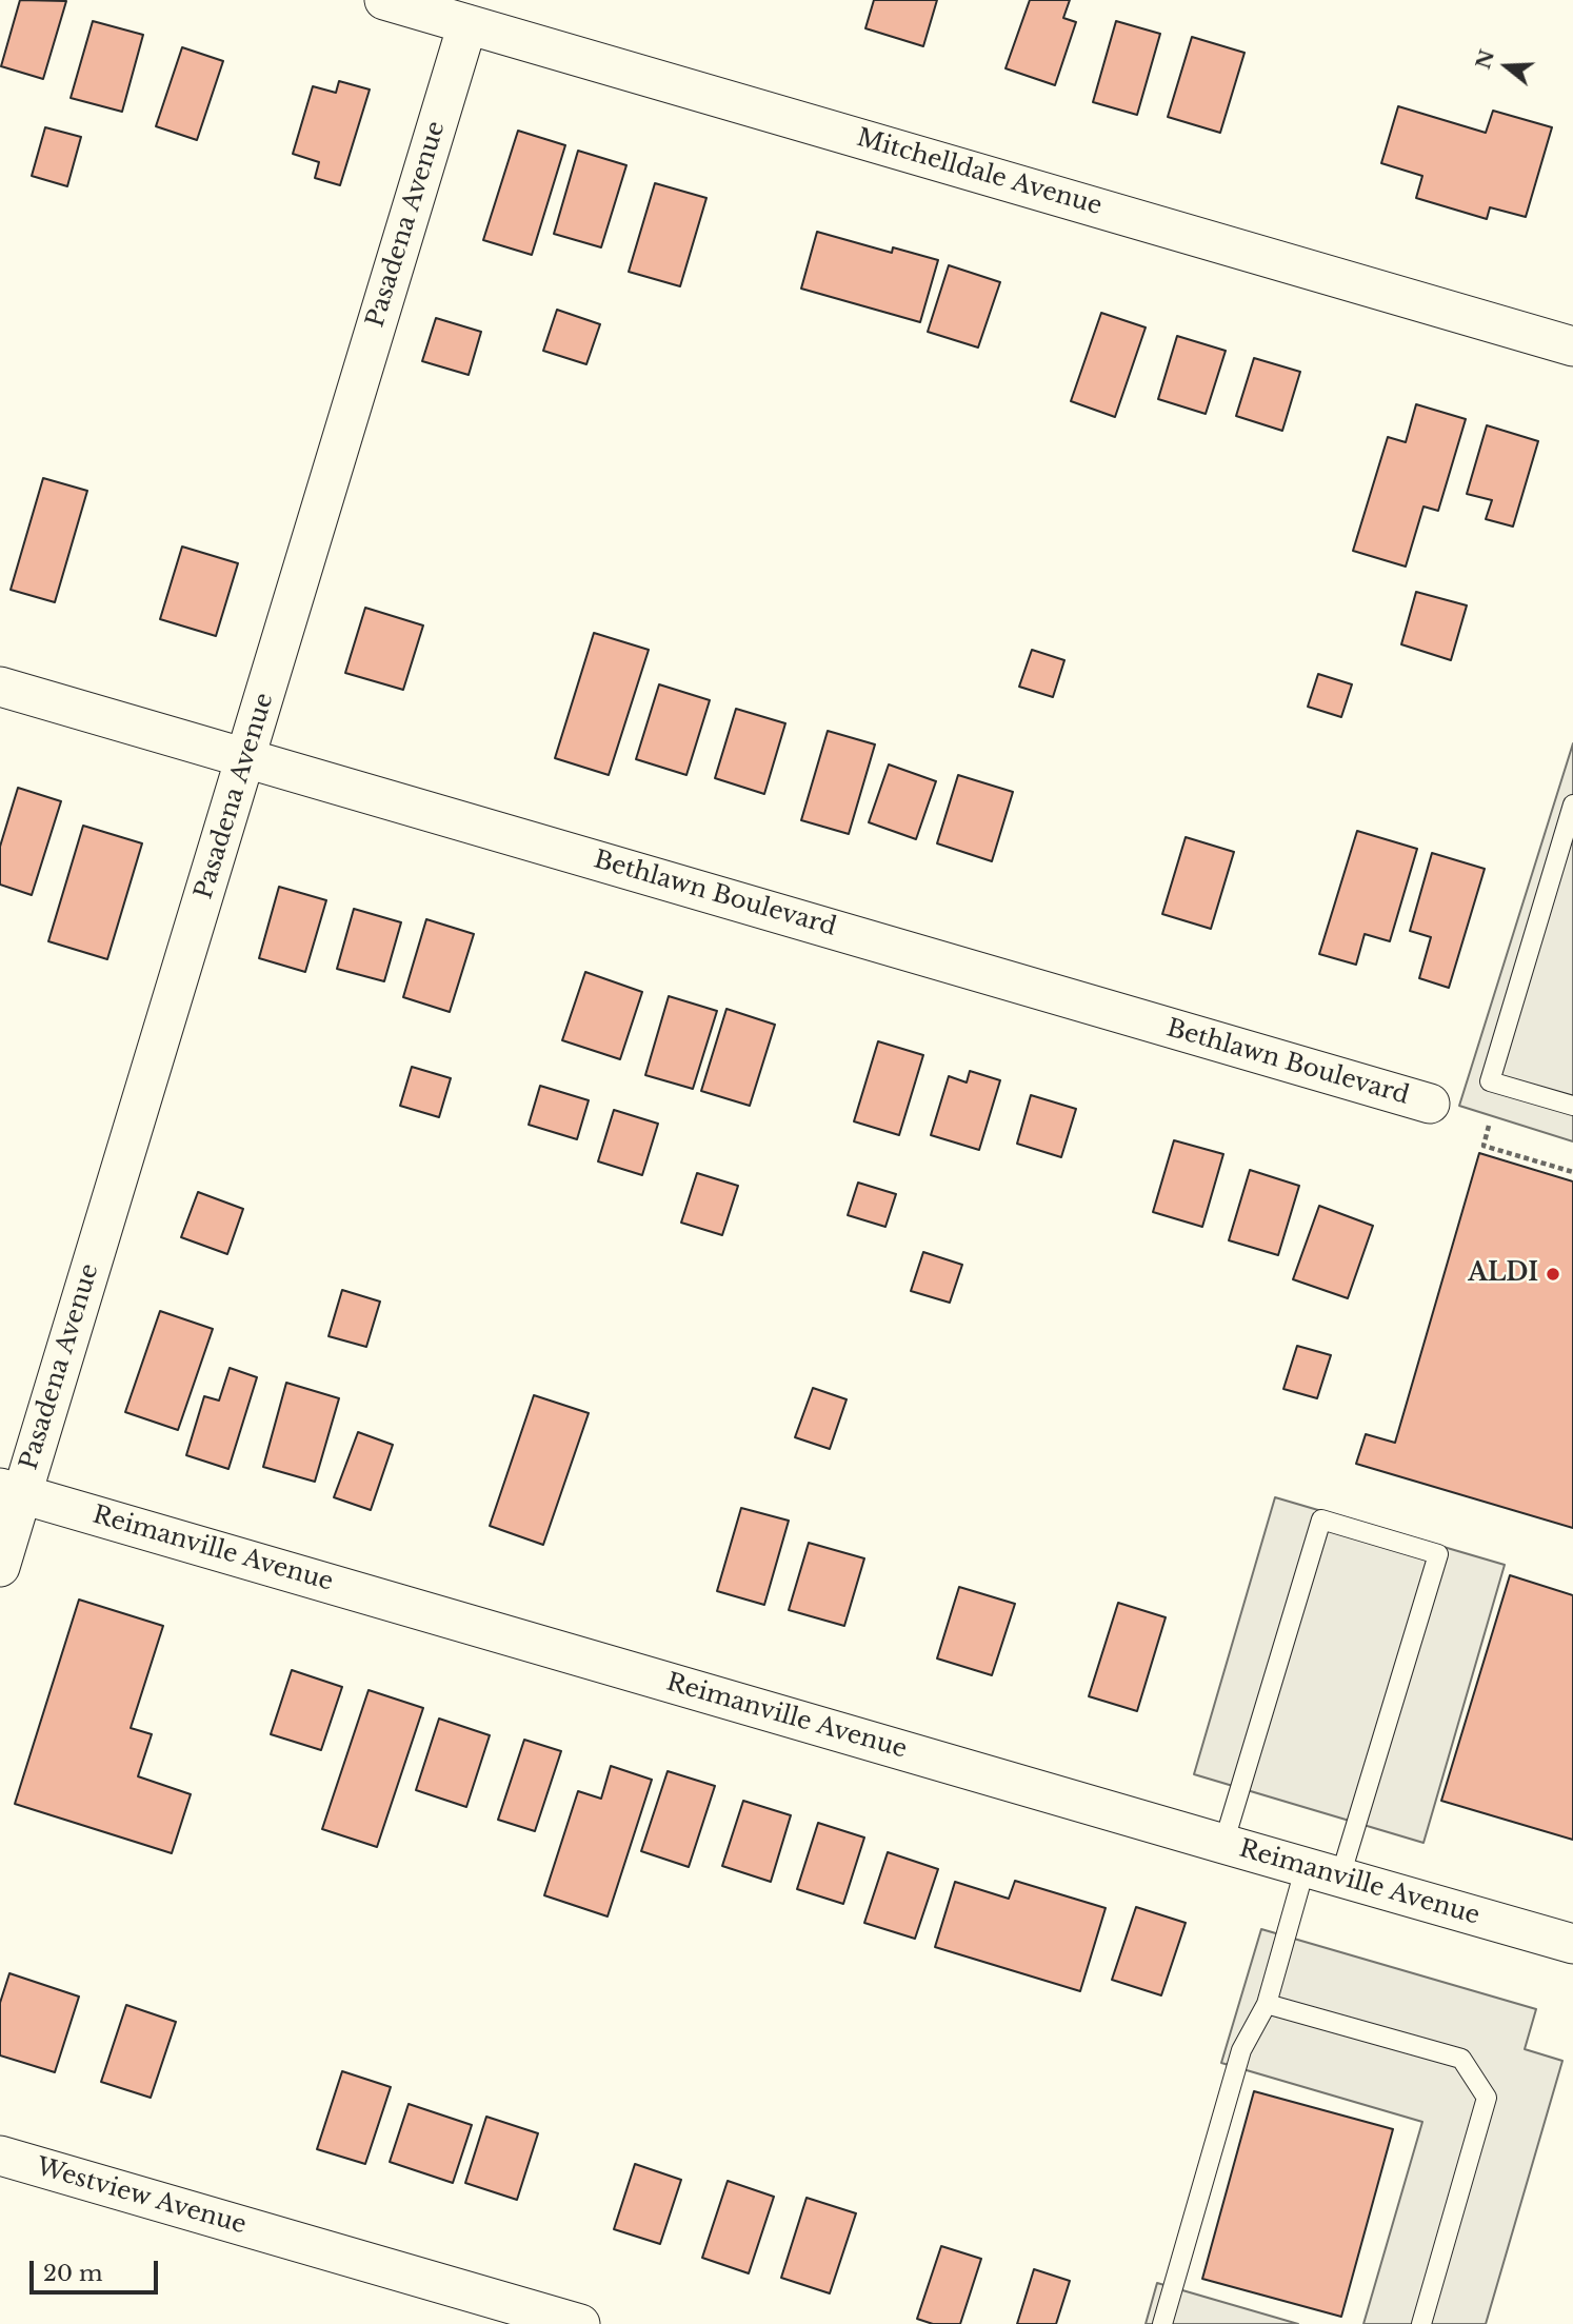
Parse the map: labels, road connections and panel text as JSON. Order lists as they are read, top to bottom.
{
  "streets": {
    "street": [
      "Mitchelldale Avenue",
      "Pasadena Avenue",
      "Bethlawn Boulevard",
      "Reimanville Avenue",
      "Westview Avenue"
    ]
  },
  "crossings": [
    ["Mitchelldale Avenue", "Pasadena Avenue"],
    ["Pasadena Avenue", "Bethlawn Boulevard"],
    ["Pasadena Avenue", "Reimanville Avenue"]
  ],
  "places": ["ALDI"],
  "scale_bar": "20 m",
  "north": "left"
}
